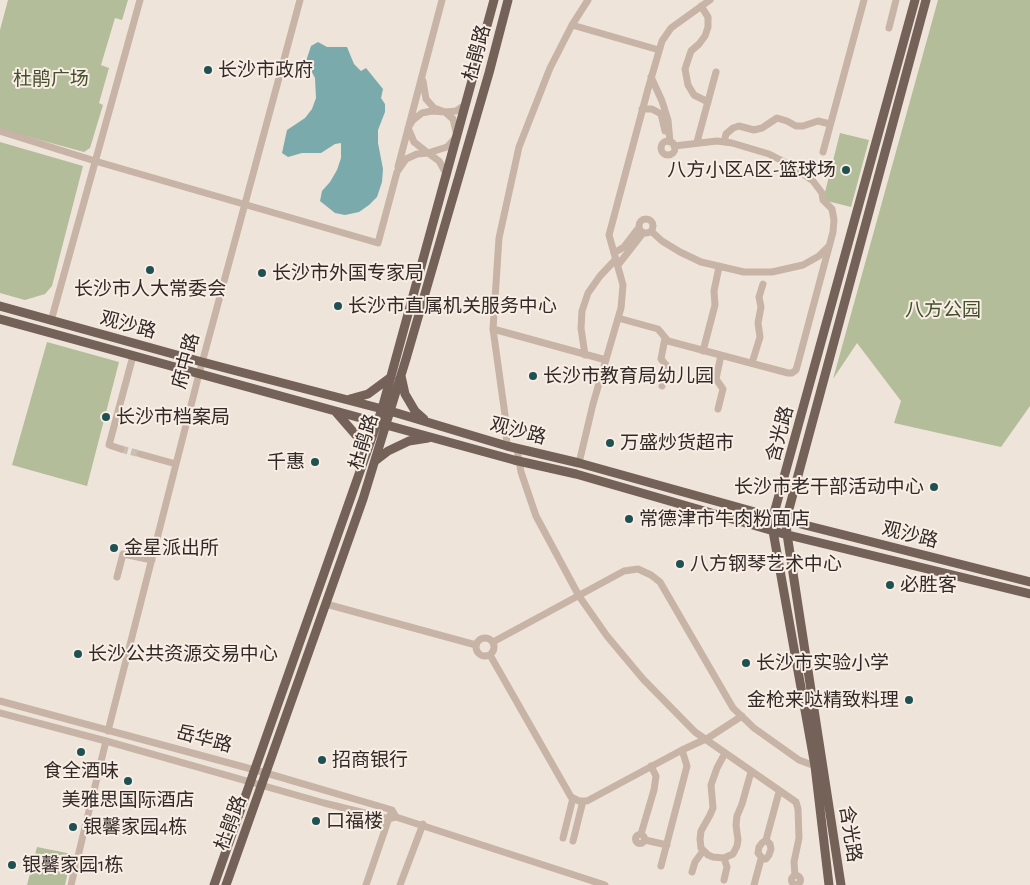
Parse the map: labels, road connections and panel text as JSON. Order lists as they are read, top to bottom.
{
  "streets": {
    "main road": ["杜鹃路", "观沙路", "含光路"],
    "street": ["府中路", "岳华路"]
  },
  "crossings": [
    ["杜鹃路", "观沙路"],
    ["杜鹃路", "岳华路"],
    ["观沙路", "府中路"],
    ["观沙路", "含光路"],
    ["府中路", "岳华路"]
  ],
  "parks": ["杜鹃广场", "八方公园"],
  "places": [
    "长沙市政府",
    "八方小区A区-篮球场",
    "长沙市人大常委会",
    "长沙市外国专家局",
    "长沙市直属机关服务中心",
    "长沙市教育局幼儿园",
    "长沙市档案局",
    "万盛炒货超市",
    "千惠",
    "长沙市老干部活动中心",
    "常德津市牛肉粉面店",
    "金星派出所",
    "八方钢琴艺术中心",
    "必胜客",
    "长沙公共资源交易中心",
    "长沙市实验小学",
    "金枪来哒精致料理",
    "食全酒味",
    "招商银行",
    "美雅思国际酒店",
    "口福楼",
    "银馨家园4栋",
    "银馨家园1栋"
  ]
}
